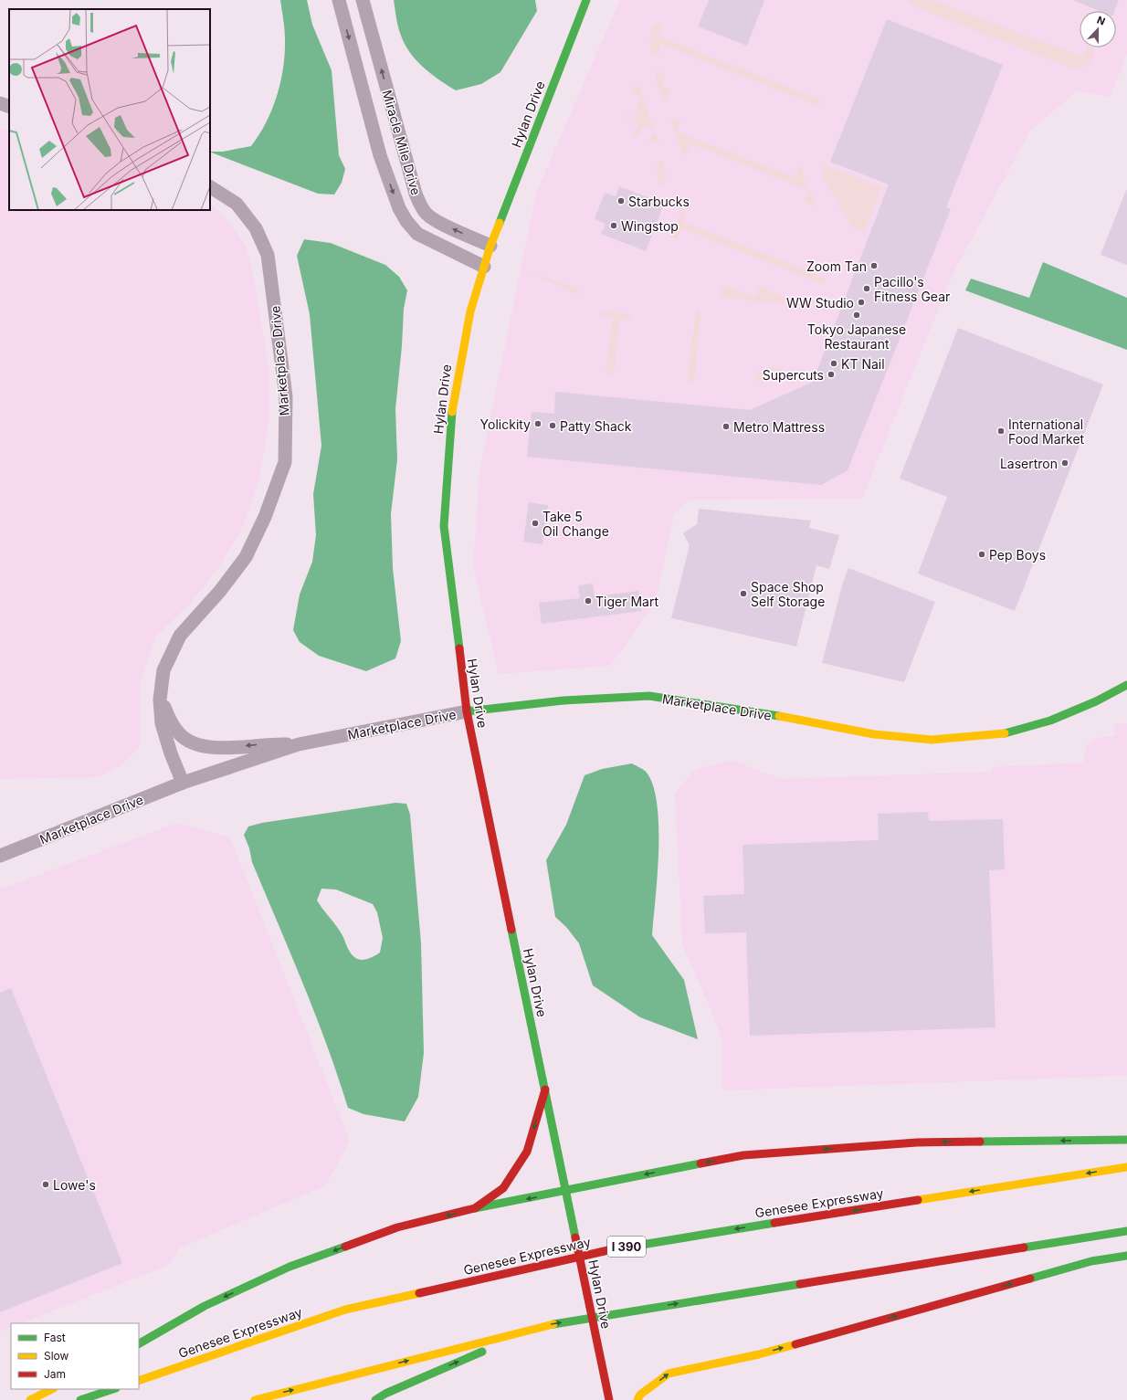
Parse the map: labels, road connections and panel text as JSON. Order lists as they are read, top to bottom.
{
  "streets": {
    "main road": [
      "Hylan Drive",
      "Marketplace Drive",
      "Genesee Expressway",
      "I 390"
    ],
    "street": ["Miracle Mile Drive"]
  },
  "crossings": [
    ["Hylan Drive", "Miracle Mile Drive"],
    ["Hylan Drive", "Marketplace Drive"]
  ],
  "places": [
    "Starbucks",
    "Wingstop",
    "Zoom Tan",
    "Pacillo's Fitness Gear",
    "WW Studio",
    "Tokyo Japanese Restaurant",
    "KT Nail",
    "Supercuts",
    "Yolickity",
    "Patty Shack",
    "Metro Mattress",
    "International Food Market",
    "Lasertron",
    "Take 5 Oil Change",
    "Pep Boys",
    "Space Shop Self Storage",
    "Tiger Mart",
    "Lowe's"
  ],
  "legend": ["Fast", "Slow", "Jam"],
  "north": "top"
}
